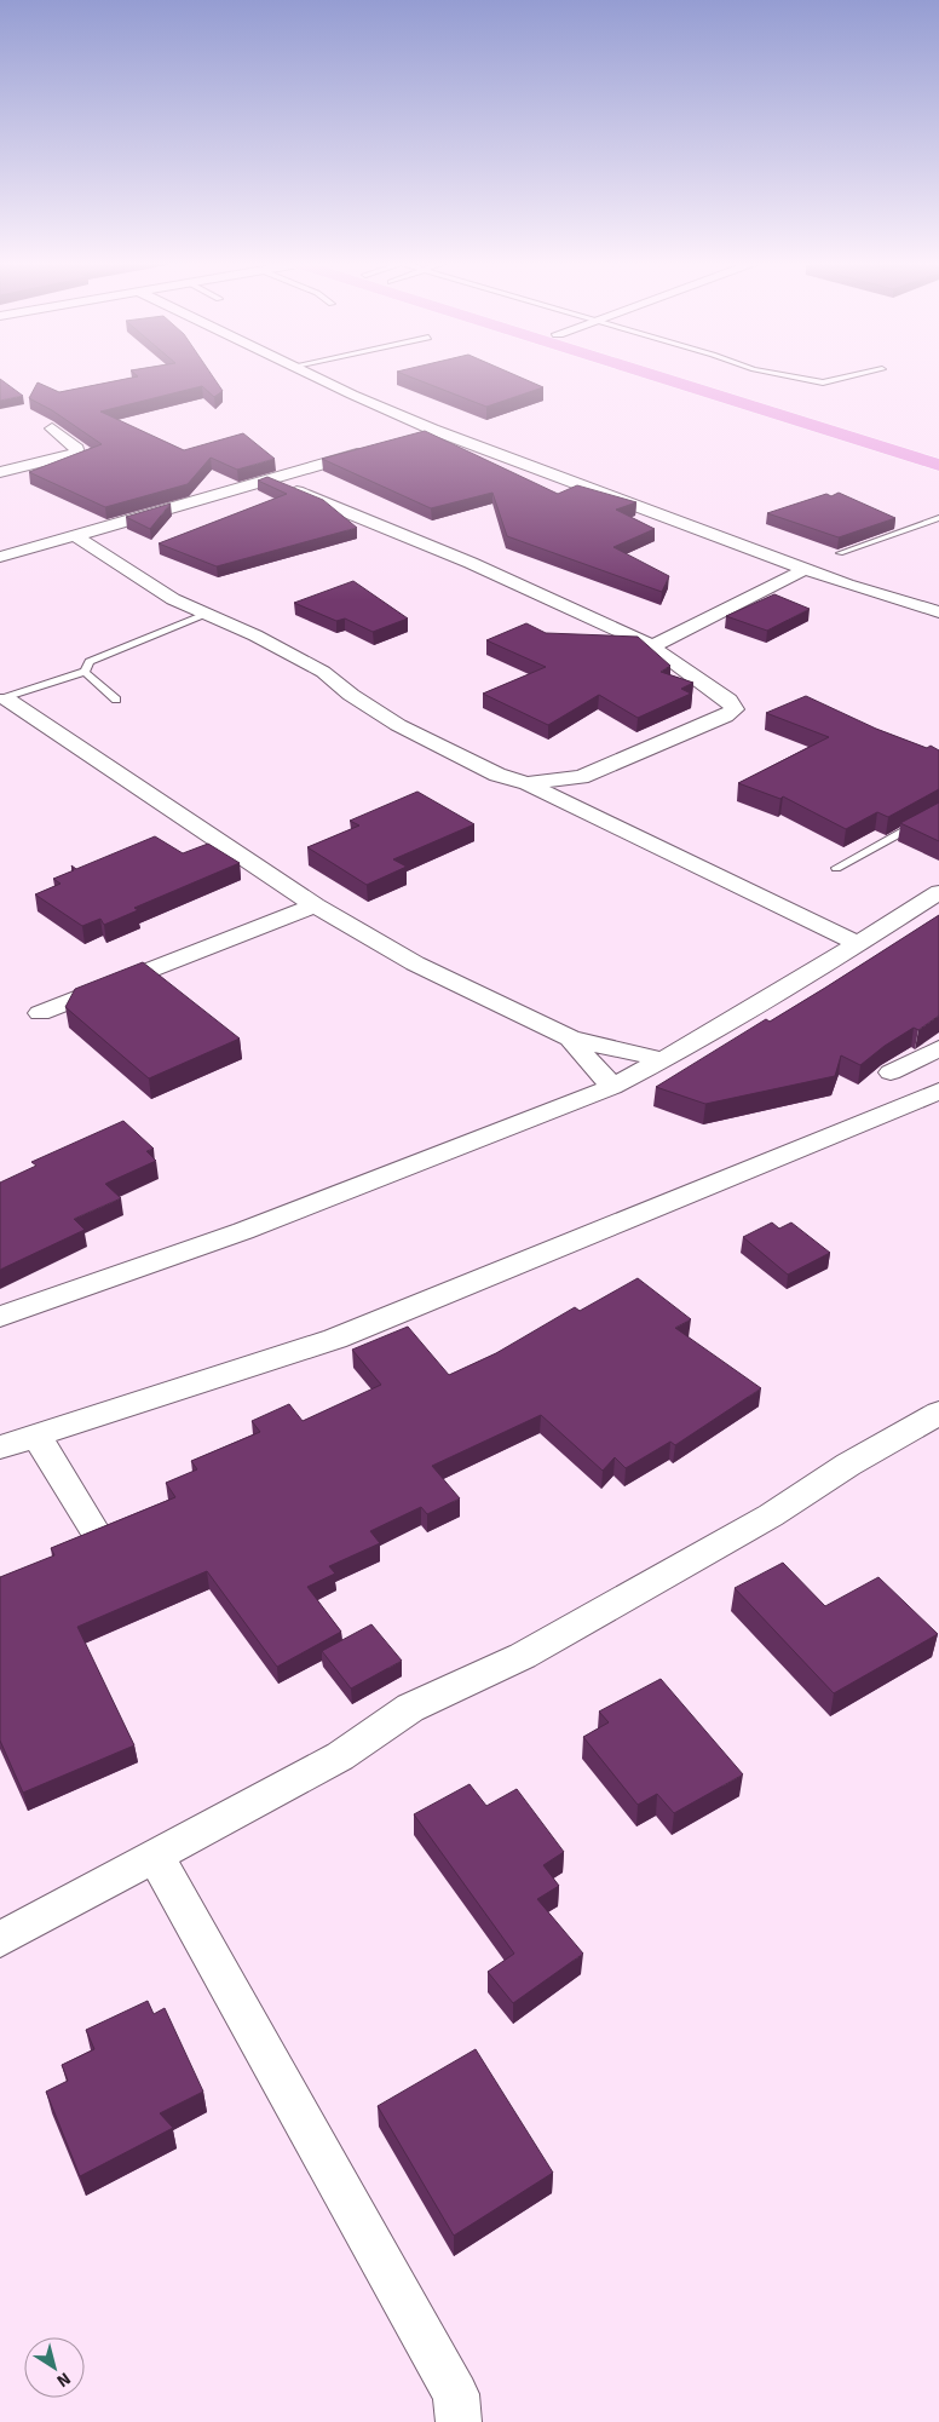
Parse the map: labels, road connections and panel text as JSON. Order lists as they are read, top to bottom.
{
  "north": "bottom right"
}
